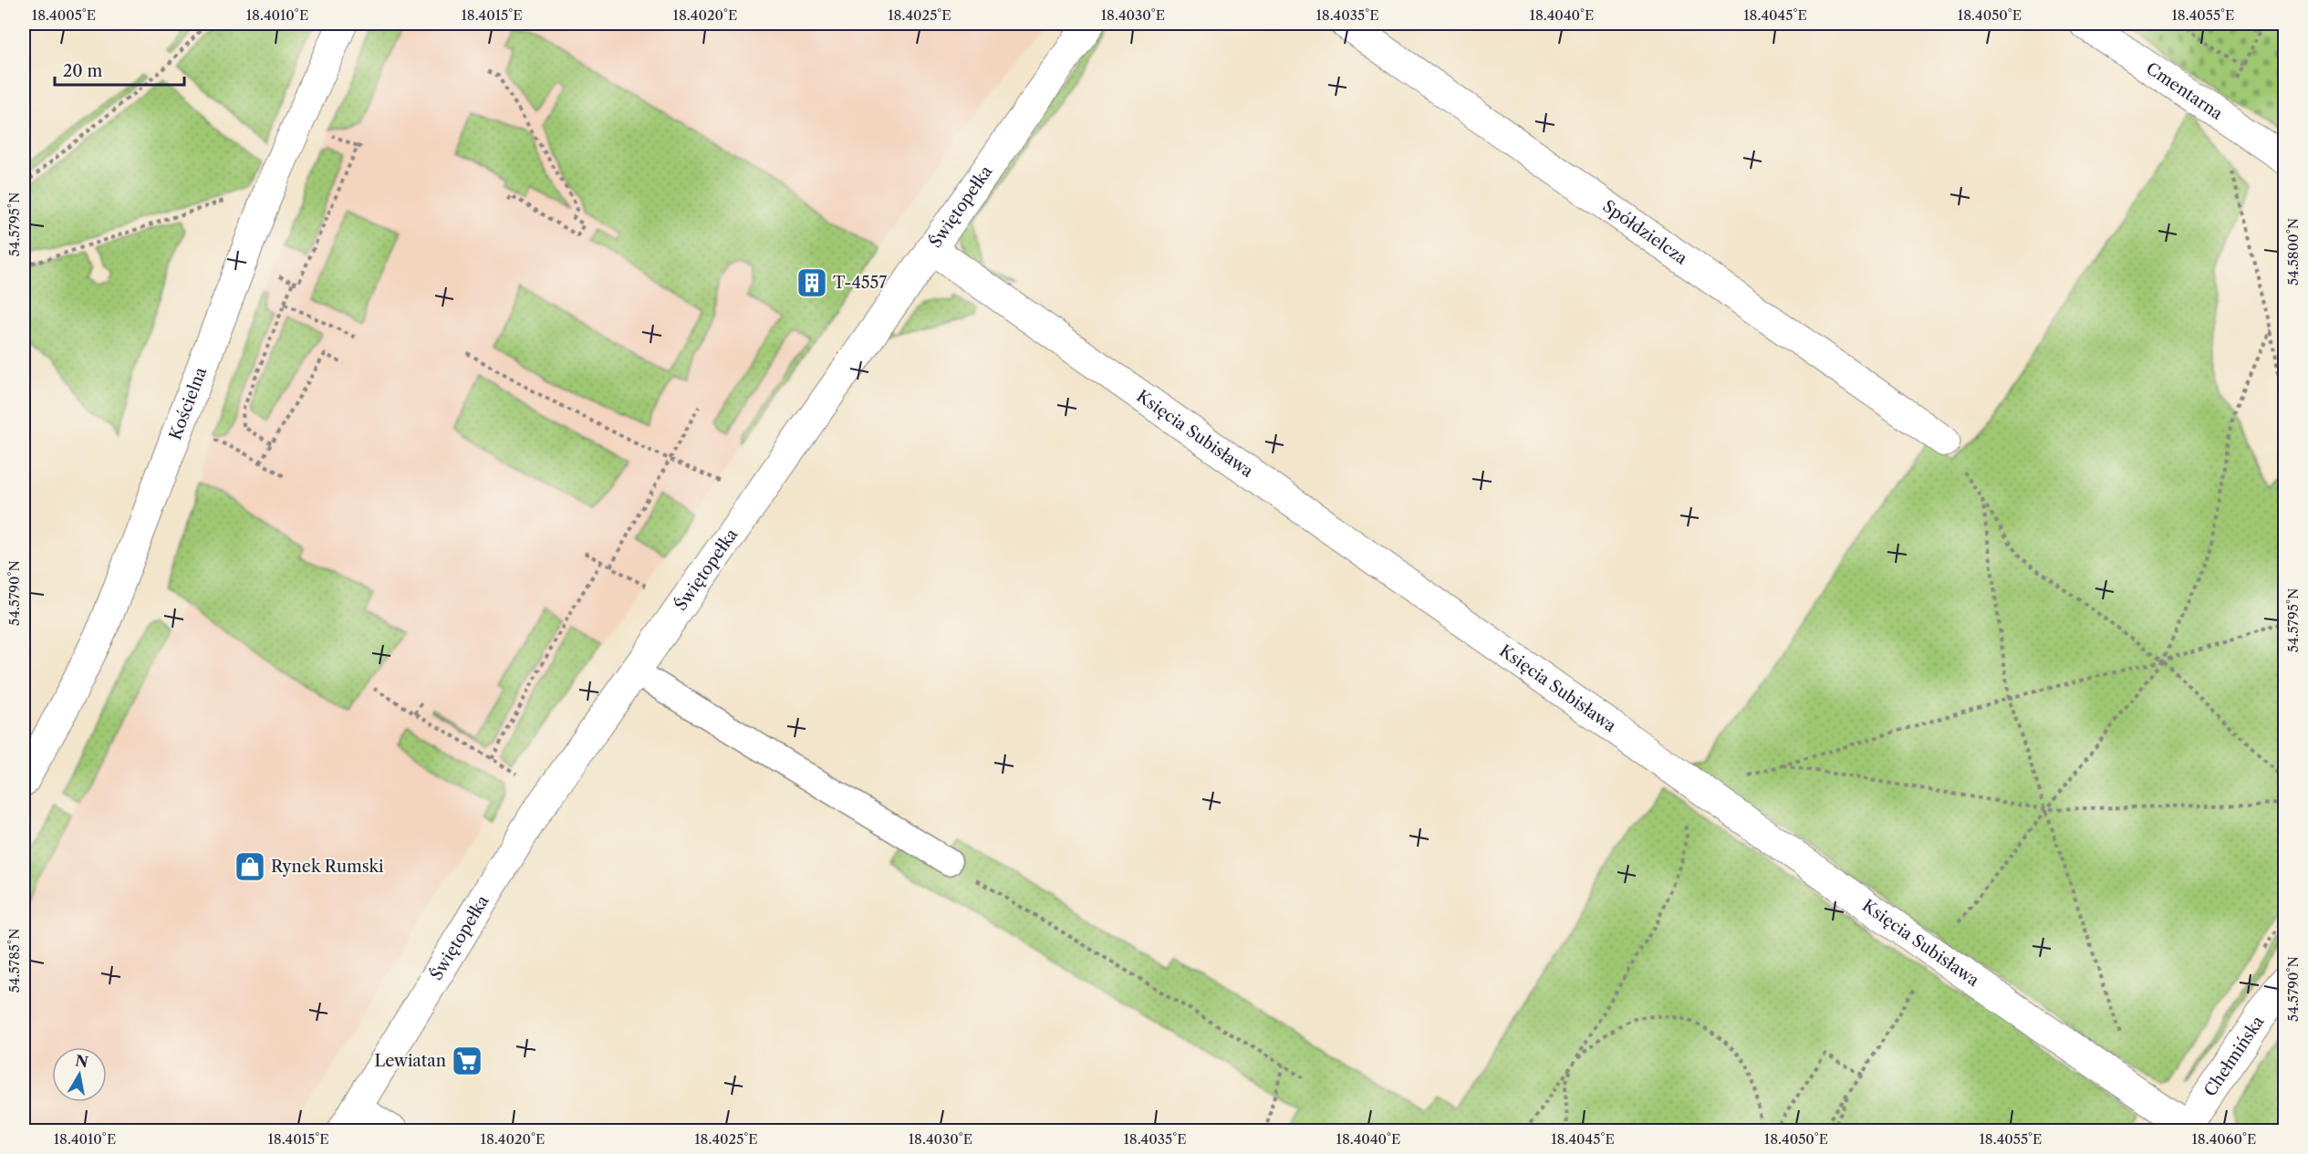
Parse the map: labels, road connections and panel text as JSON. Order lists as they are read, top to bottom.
{
  "streets": {
    "street": [
      "Cmentarna",
      "Świętopełka",
      "Spółdzielcza",
      "Kościelna",
      "Księcia Subisława",
      "Chełmińska"
    ]
  },
  "crossings": [
    ["Świętopełka", "Księcia Subisława"],
    ["Księcia Subisława", "Chełmińska"]
  ],
  "places": {
    "building": ["T-4557"],
    "shop": ["Rynek Rumski"],
    "supermarket": ["Lewiatan"]
  },
  "scale_bar": "20 m",
  "north": "top",
  "coordinates": [
    "18.4005°E",
    "18.4010°E",
    "18.4015°E",
    "18.4020°E",
    "18.4025°E",
    "18.4030°E",
    "18.4035°E",
    "18.4040°E",
    "18.4045°E",
    "18.4050°E",
    "18.4055°E",
    "54.5795°N",
    "54.5800°N",
    "54.5790°N",
    "54.5785°N",
    "18.4060°E"
  ]
}
